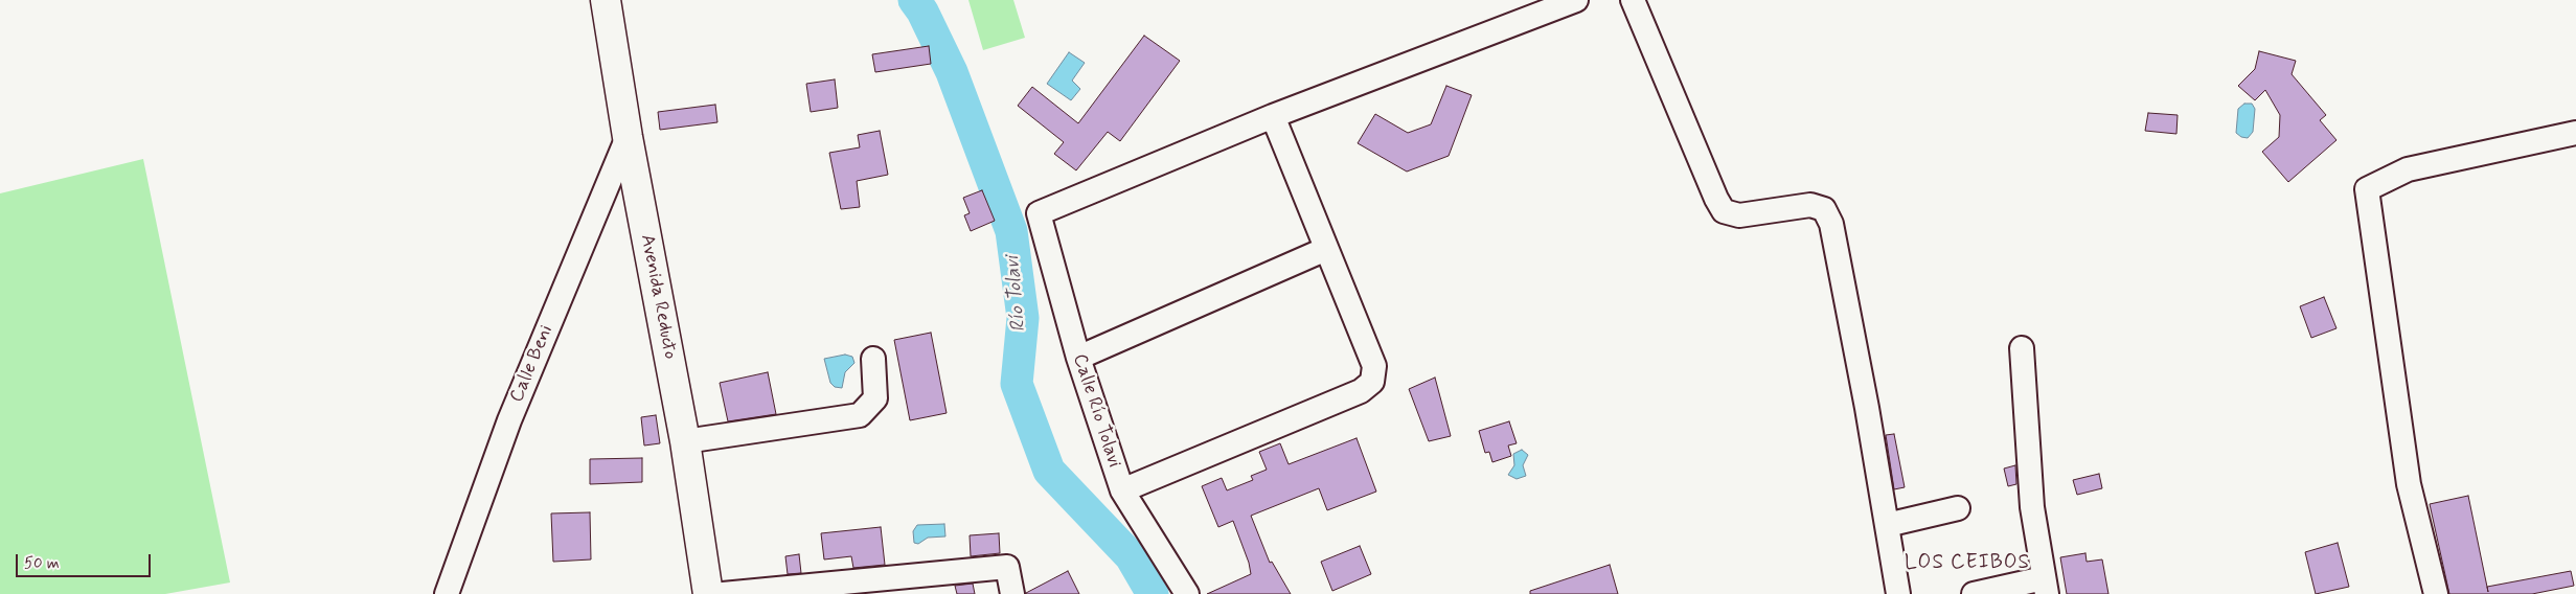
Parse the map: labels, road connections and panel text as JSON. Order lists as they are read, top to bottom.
{
  "streets": {
    "main road": ["Avenida Reducto"],
    "street": ["Calle Beni", "Calle Río Tolavi"]
  },
  "crossings": [
    ["Avenida Reducto", "Calle Beni"]
  ],
  "districts": ["LOS CEIBOS"],
  "water": ["Río Tolavi"],
  "scale_bar": "50 m"
}
